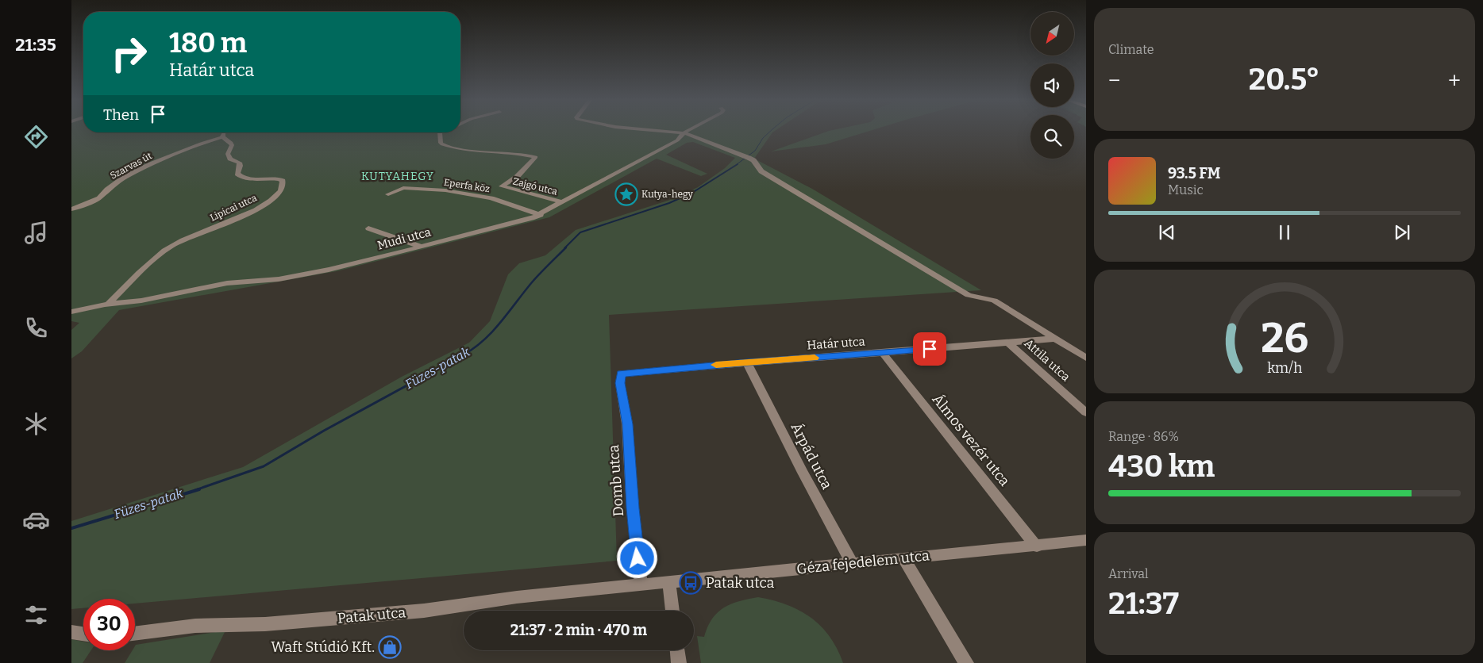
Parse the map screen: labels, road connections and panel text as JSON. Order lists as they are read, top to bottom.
{
  "streets": {
    "street": [
      "Szarvas út",
      "Eperfa köz",
      "Zajgó utca",
      "Lipicai utca",
      "Mudi utca",
      "Határ utca",
      "Attila utca",
      "Álmos vezér utca",
      "Árpád utca",
      "Domb utca",
      "Géza fejedelem utca",
      "Patak utca"
    ]
  },
  "crossings": [
    ["Szarvas út", "Lipicai utca"],
    ["Eperfa köz", "Mudi utca"],
    ["Zajgó utca", "Mudi utca"],
    ["Lipicai utca", "Mudi utca"],
    ["Határ utca", "Attila utca"],
    ["Határ utca", "Álmos vezér utca"],
    ["Határ utca", "Árpád utca"],
    ["Határ utca", "Domb utca"],
    ["Álmos vezér utca", "Géza fejedelem utca"],
    ["Árpád utca", "Géza fejedelem utca"],
    ["Domb utca", "Géza fejedelem utca"],
    ["Domb utca", "Patak utca"],
    ["Géza fejedelem utca", "Patak utca"]
  ],
  "districts": ["KUTYAHEGY"],
  "water": ["Füzes-patak"],
  "places": {
    "place": ["Kutya-hegy"],
    "bus stop": ["Patak utca"],
    "shop": ["Waft Stúdió Kft."]
  },
  "north": "bottom left",
  "page": {
    "tabs": "21:35",
    "tile": [
      "Climate",
      ["Range · 86%", "430 km"],
      ["Arrival", "21:37"]
    ],
    "turn": ["180 m", "Határ utca"],
    "heat": ["−", "20.5°", "+"],
    "then": "Then",
    "song": ["93.5 FM", "Music"],
    "limit": "30",
    "trip": "21:37 · 2 min · 470 m",
    "gauge": ["26", "km/h"]
  }
}
